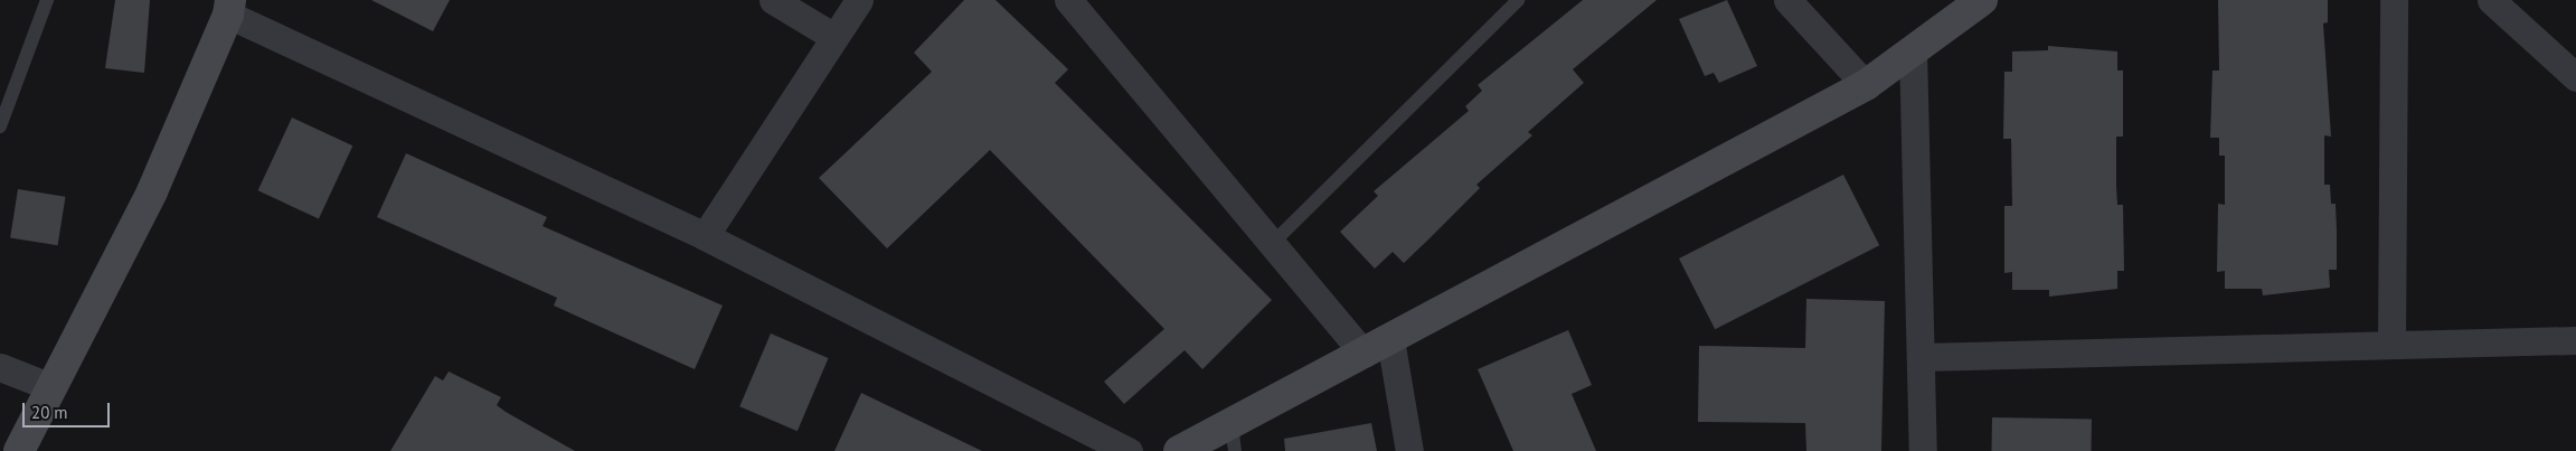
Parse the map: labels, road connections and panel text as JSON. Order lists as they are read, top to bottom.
{
  "scale_bar": "20 m"
}
